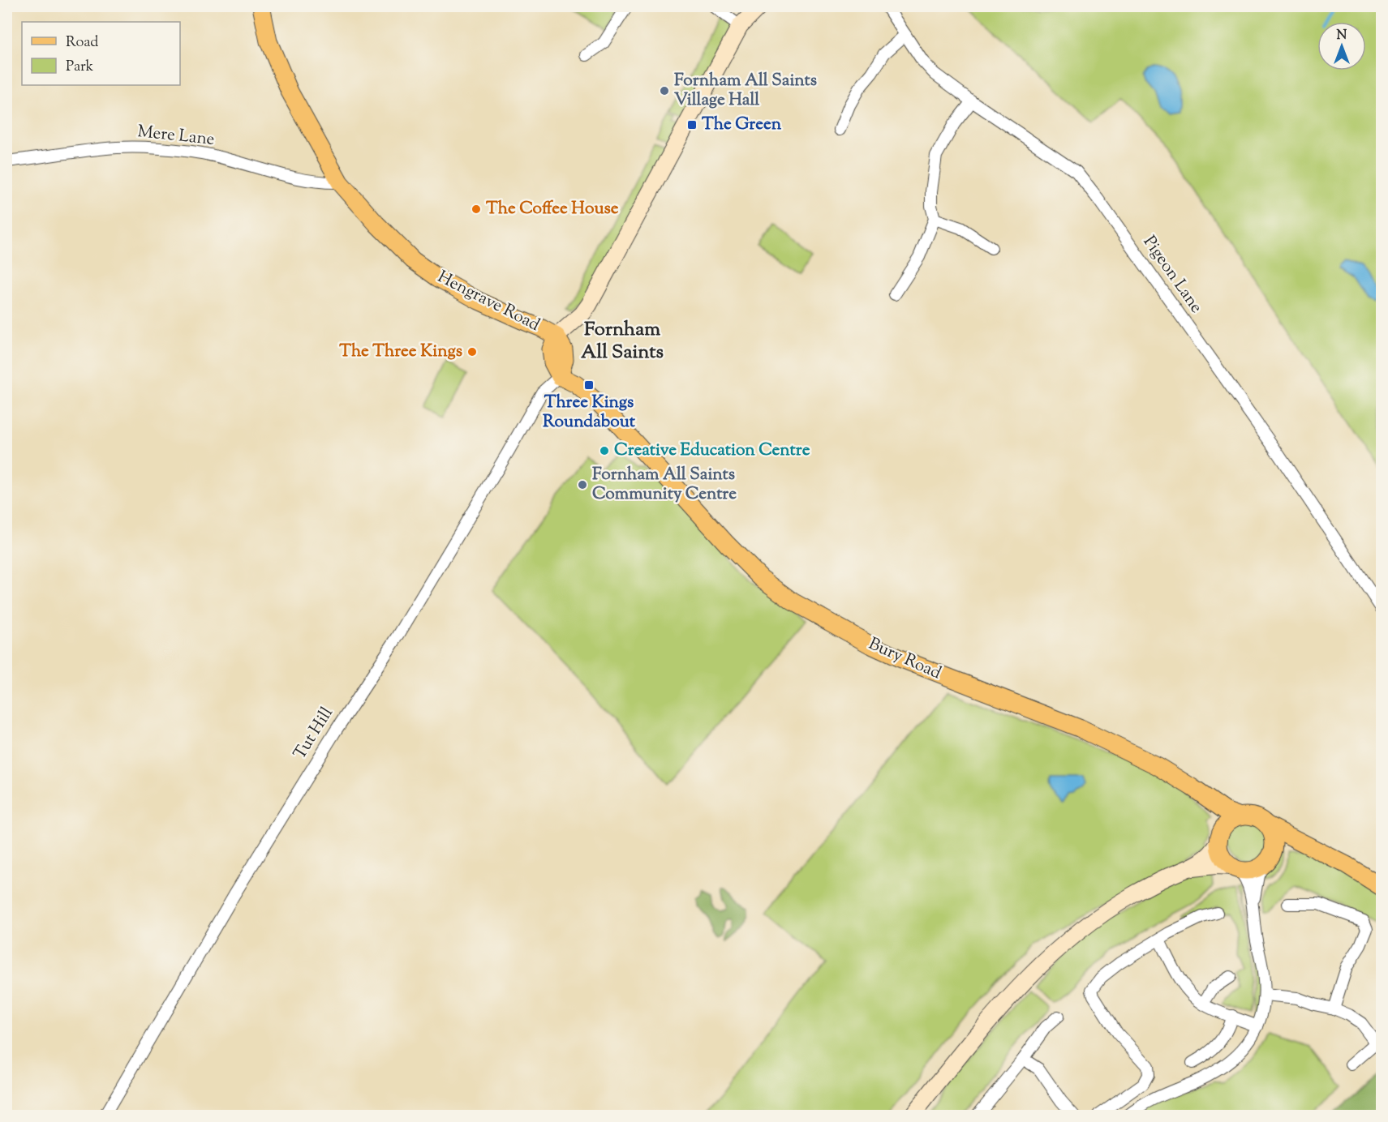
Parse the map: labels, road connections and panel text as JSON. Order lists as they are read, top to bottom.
{
  "streets": {
    "main road": ["Hengrave Road", "Bury Road"],
    "street": ["Mere Lane", "Pigeon Lane", "Tut Hill"]
  },
  "crossings": [
    ["Mere Lane", "Hengrave Road"],
    ["Bury Road", "Tut Hill"]
  ],
  "districts": ["Fornham All Saints"],
  "places": {
    "other": [
      "Fornham All Saints Village Hall",
      "The Coffee House",
      "The Three Kings",
      "Creative Education Centre",
      "Fornham All Saints Community Centre"
    ],
    "transit": ["The Green", "Three Kings Roundabout"]
  },
  "legend": ["Road", "Park"],
  "north": "top"
}
